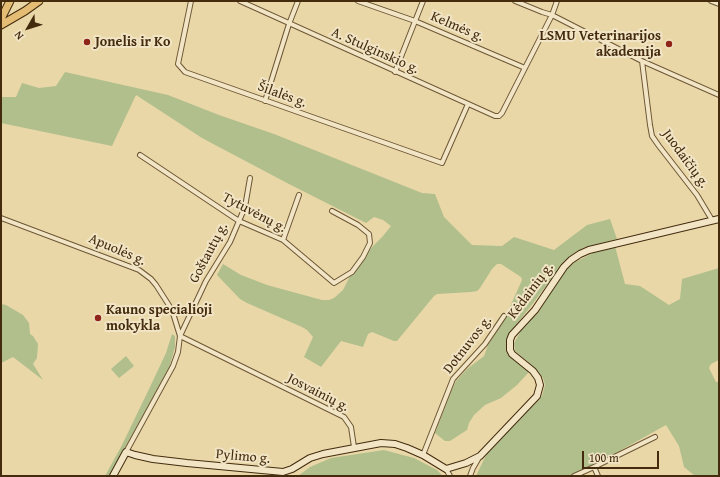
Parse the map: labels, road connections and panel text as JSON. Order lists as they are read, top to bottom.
{
  "streets": {
    "main road": ["Apuolės g.", "Kėdainių g.", "Pylimo g."],
    "street": [
      "Kelmės g.",
      "A. Stulginskio g.",
      "Šilalės g.",
      "Juodaičių g.",
      "Tytuvėnų g.",
      "Goštautų g.",
      "Dotnuvos g.",
      "Josvainių g."
    ]
  },
  "crossings": [
    ["Kelmės g.", "A. Stulginskio g."],
    ["A. Stulginskio g.", "Šilalės g."],
    ["Juodaičių g.", "Kėdainių g."],
    ["Tytuvėnų g.", "Goštautų g."],
    ["Apuolės g.", "Goštautų g."],
    ["Apuolės g.", "Josvainių g."],
    ["Apuolės g.", "Pylimo g."],
    ["Goštautų g.", "Josvainių g."],
    ["Josvainių g.", "Pylimo g."]
  ],
  "places": ["Jonelis ir Ko", "LSMU Veterinarijos akademija", "Kauno specialioji mokykla"],
  "scale_bar": "100 m",
  "north": "bottom left"
}
